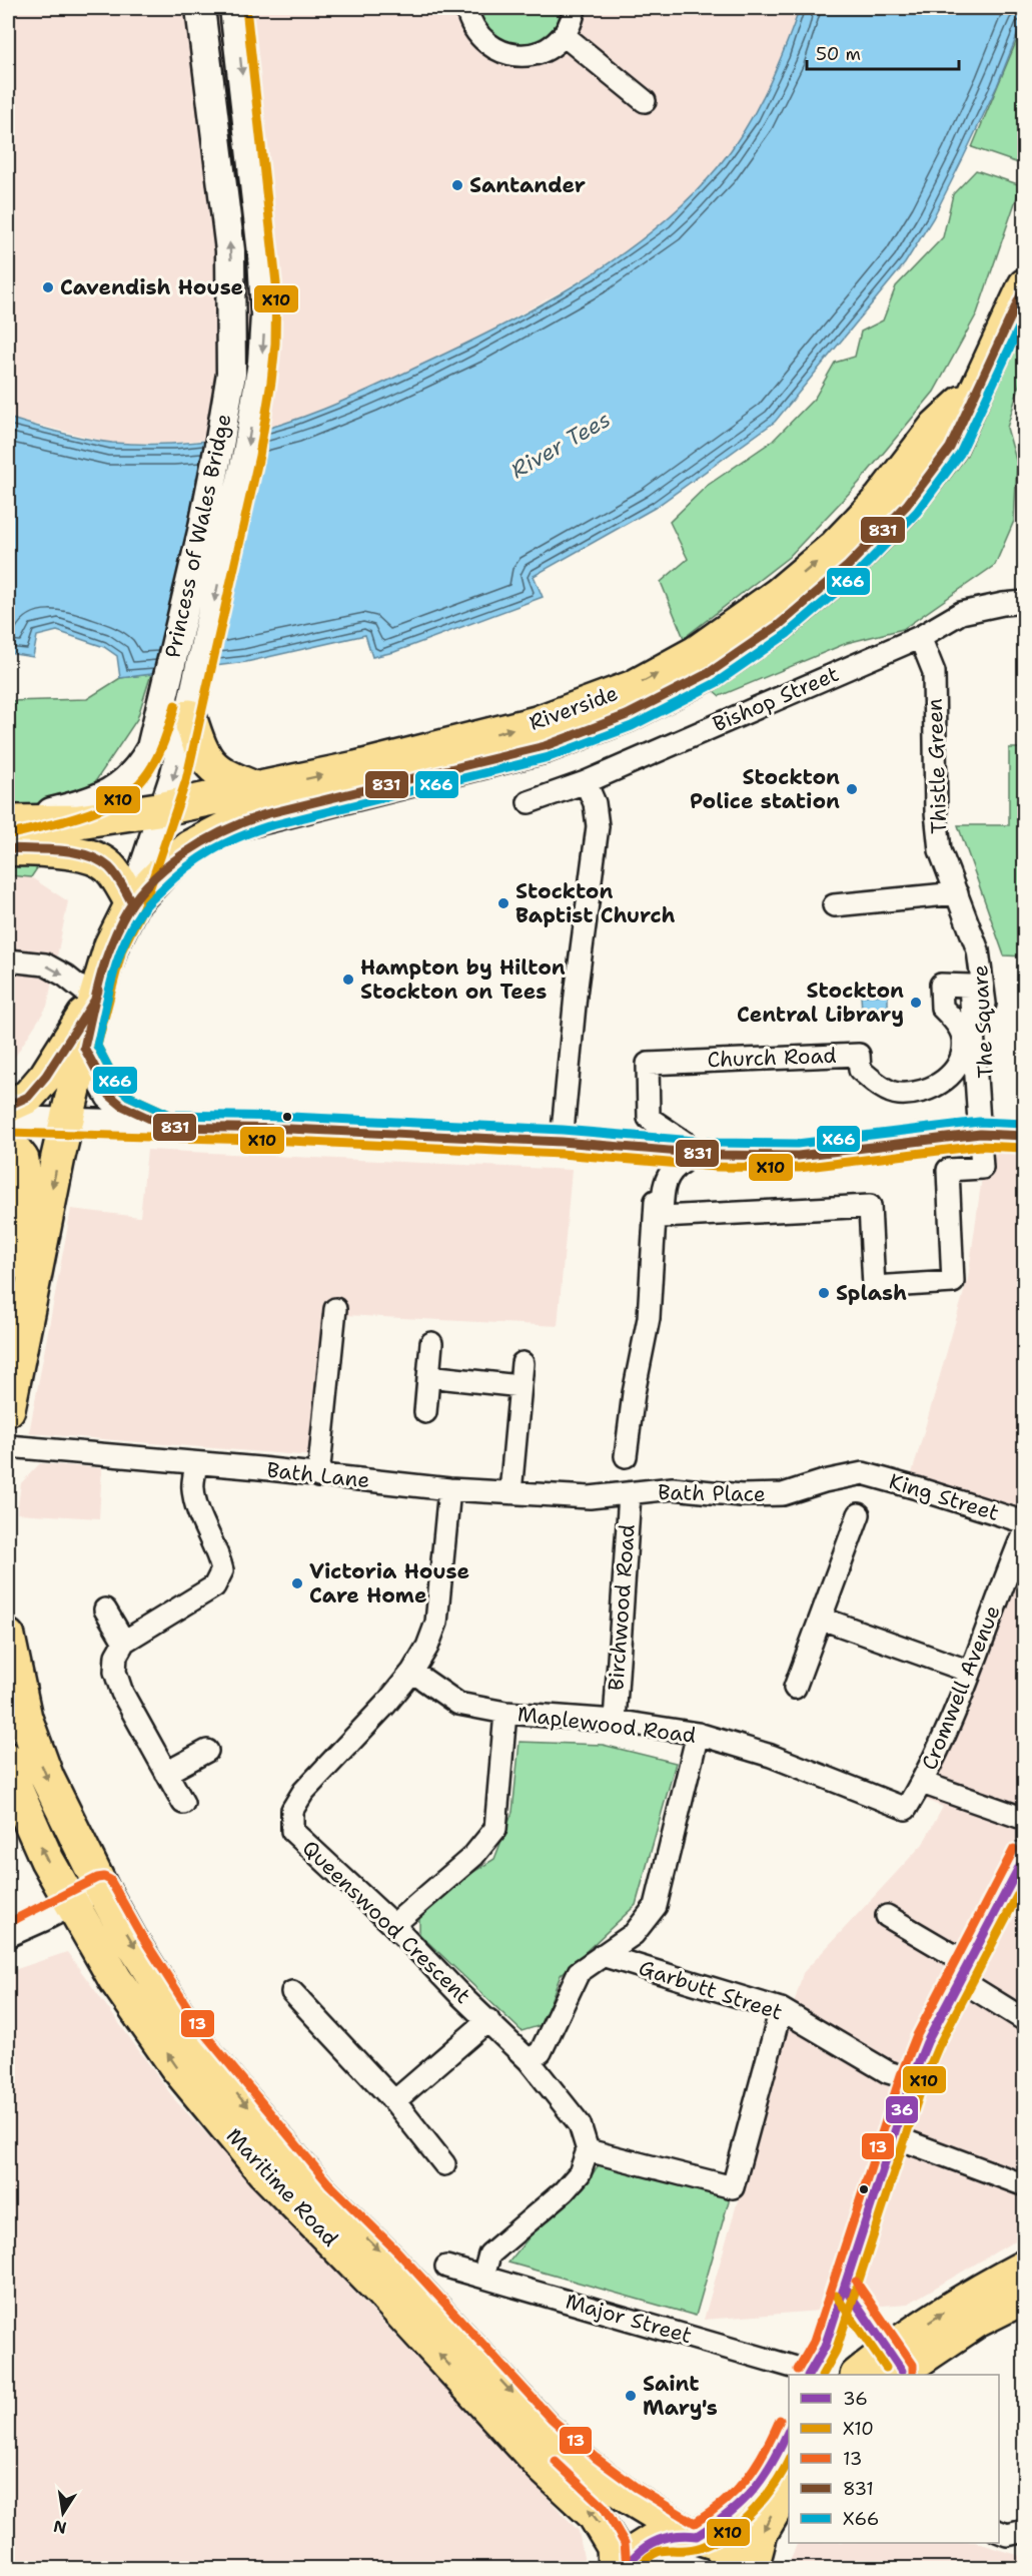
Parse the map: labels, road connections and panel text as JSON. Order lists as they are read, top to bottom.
{
  "streets": {
    "main road": ["Riverside", "Maritime Road"],
    "street": [
      "Princess of Wales Bridge",
      "Bishop Street",
      "Thistle Green",
      "The Square",
      "Church Road",
      "Bath Lane",
      "Bath Place",
      "King Street",
      "Birchwood Road",
      "Cromwell Avenue",
      "Maplewood Road",
      "Queenswood Crescent",
      "Garbutt Street",
      "Major Street"
    ]
  },
  "crossings": [
    ["Bishop Street", "Thistle Green"],
    ["Thistle Green", "The Square"],
    ["The Square", "Church Road"],
    ["Bath Lane", "Bath Place"],
    ["Bath Lane", "Birchwood Road"],
    ["Bath Lane", "Queenswood Crescent"],
    ["Bath Place", "King Street"],
    ["Bath Place", "Birchwood Road"],
    ["Birchwood Road", "Maplewood Road"],
    ["Cromwell Avenue", "Maplewood Road"],
    ["Maplewood Road", "Queenswood Crescent"]
  ],
  "water": ["River Tees"],
  "places": [
    "Santander",
    "Cavendish House",
    "Stockton Police station",
    "Stockton Baptist Church",
    "Hampton by Hilton Stockton on Tees",
    "Stockton Central Library",
    "Splash",
    "Victoria House Care Home",
    "Saint Mary's"
  ],
  "lines": [
    "transit line X10",
    "transit line 831",
    "transit line X66",
    "transit line 13",
    "transit line 36"
  ],
  "legend": [
    "36",
    "X10",
    "13",
    "831",
    "X66"
  ],
  "scale_bar": "50 m",
  "north": "bottom"
}
